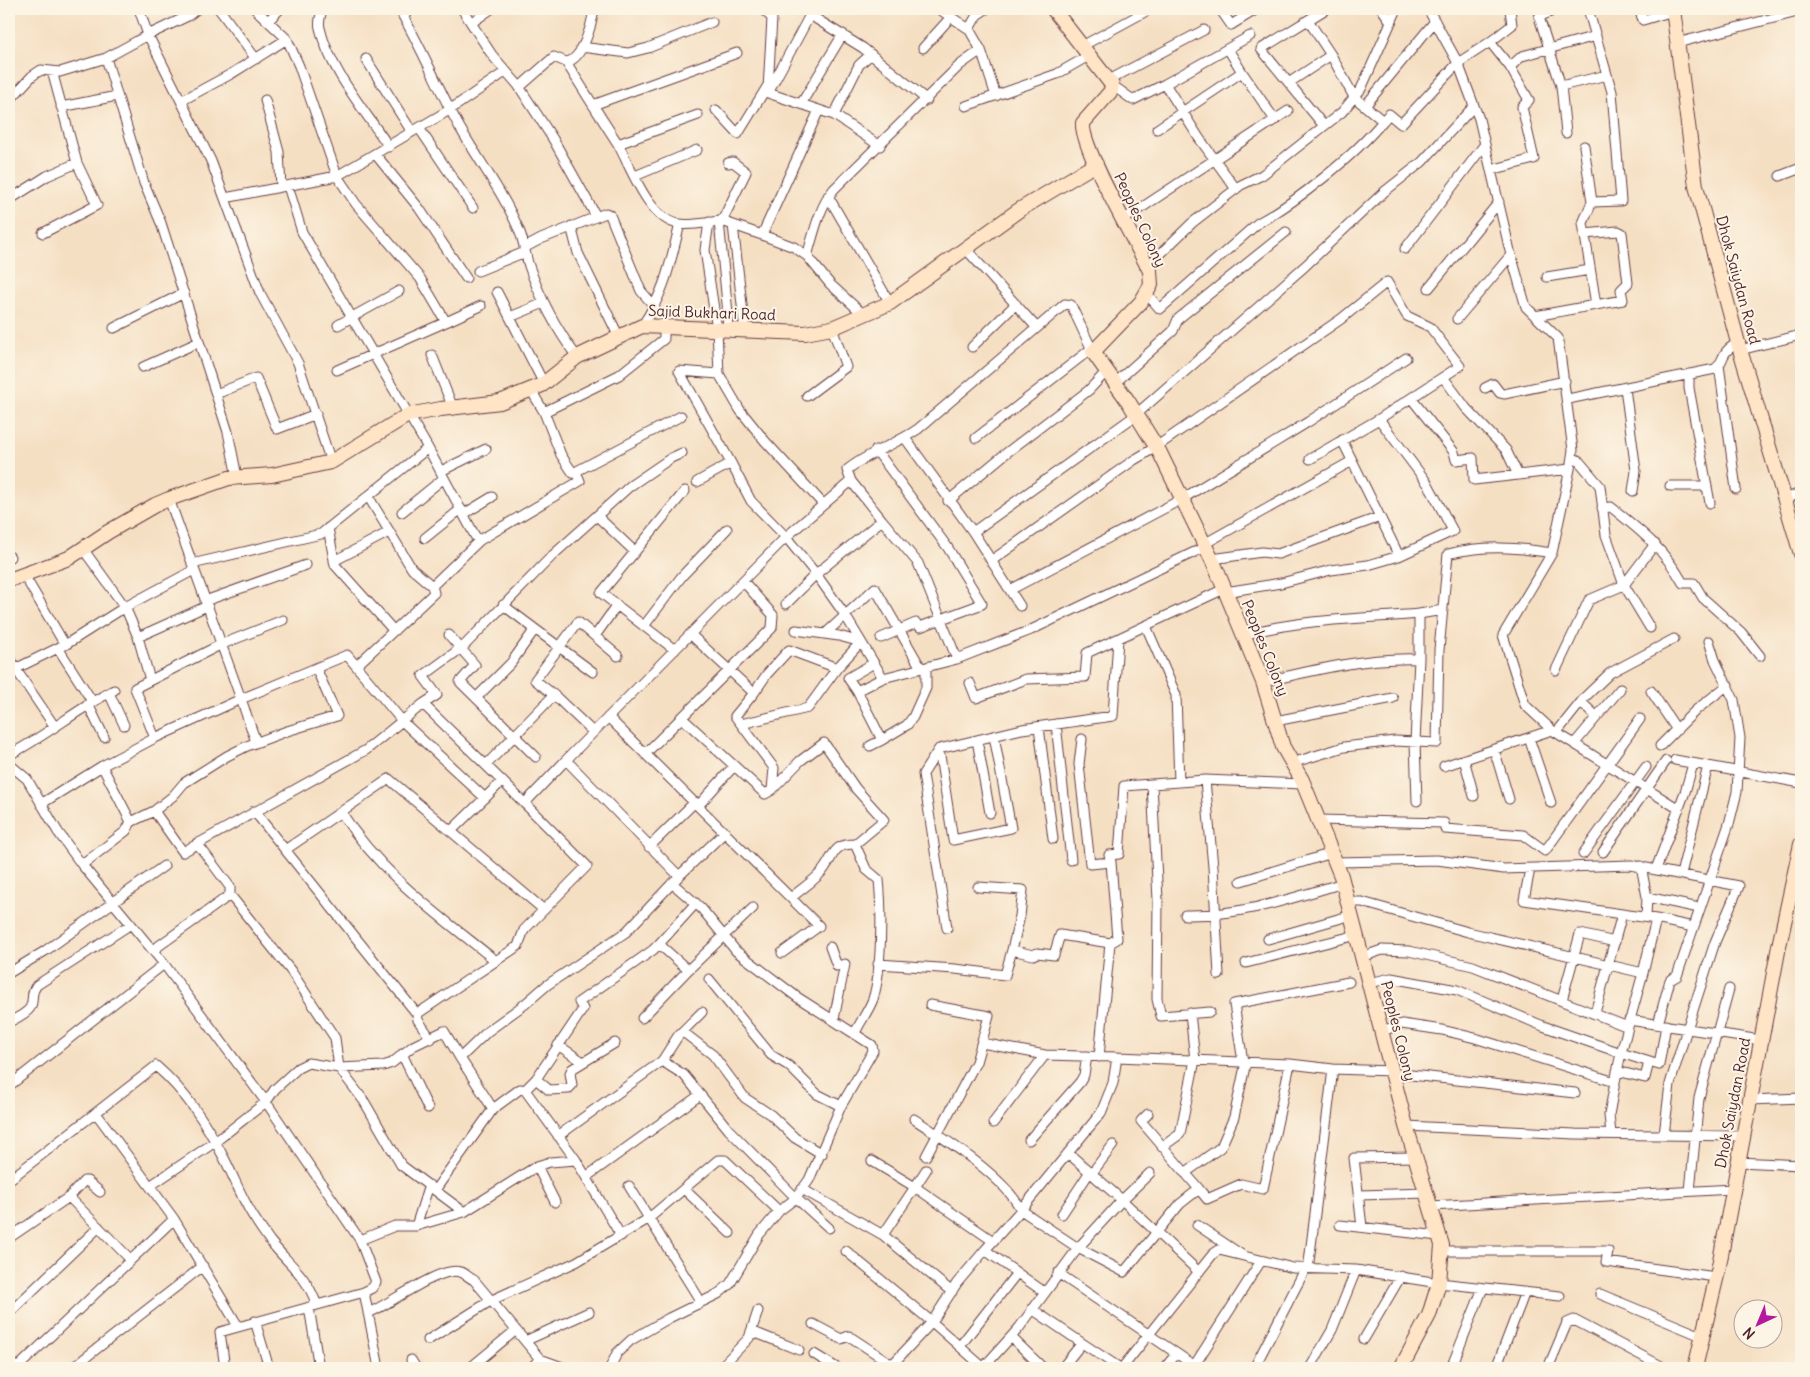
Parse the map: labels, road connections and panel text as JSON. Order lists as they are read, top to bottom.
{
  "streets": {
    "street": ["Peoples Colony", "Dhok Saiydan Road", "Sajid Bukhari Road"]
  },
  "crossings": [
    ["Peoples Colony", "Sajid Bukhari Road"]
  ],
  "north": "bottom left"
}
